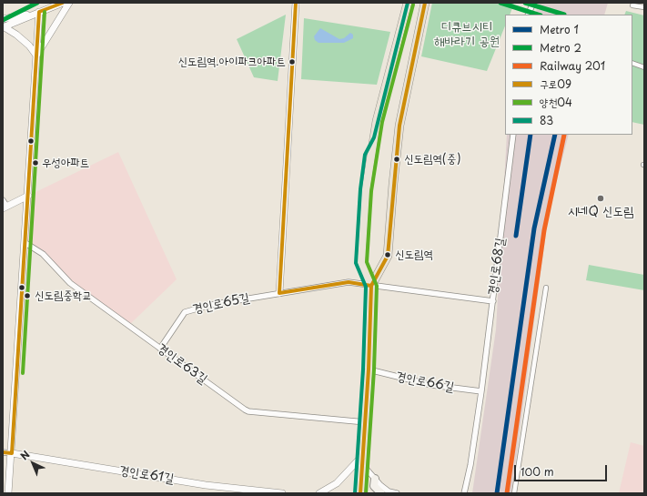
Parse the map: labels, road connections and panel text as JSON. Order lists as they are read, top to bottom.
{
  "streets": {
    "street": [
      "경인로68길",
      "경인로65길",
      "경인로63길",
      "경인로66길",
      "경인로61길"
    ]
  },
  "crossings": [
    ["경인로68길", "경인로65길"],
    ["경인로65길", "경인로63길"]
  ],
  "parks": ["디큐브시티 해바라기 공원"],
  "places": [
    "신도림역.아이파크아파트",
    "신도림역(중)",
    "우성아파트",
    "시네Q 신도림",
    "신도림역",
    "신도림중학교"
  ],
  "lines": [
    "metro line 2",
    "transit line 구로09",
    "transit line 83",
    "transit line 양천04",
    "metro line 1",
    "rail line 201"
  ],
  "legend": [
    "Metro 1",
    "Metro 2",
    "Railway 201",
    "구로09",
    "양천04",
    "83"
  ],
  "scale_bar": "100 m",
  "north": "top left"
}
